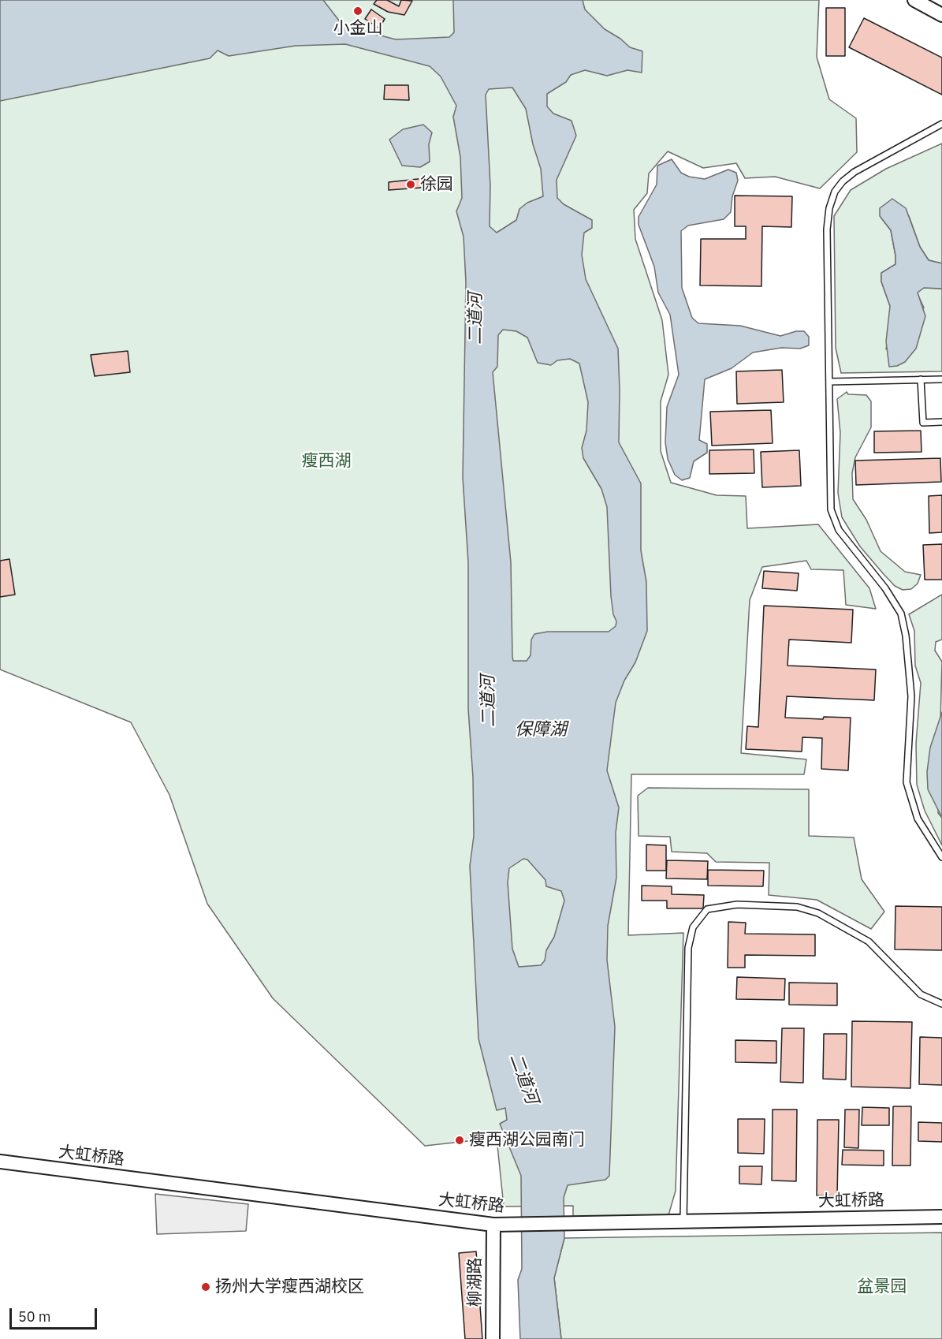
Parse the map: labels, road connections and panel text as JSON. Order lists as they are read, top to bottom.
{
  "streets": {
    "street": ["大虹桥路", "柳湖路"]
  },
  "crossings": [
    ["大虹桥路", "柳湖路"]
  ],
  "water": ["二道河", "保障湖"],
  "parks": ["瘦西湖", "盆景园"],
  "places": [
    "小金山",
    "徐园",
    "瘦西湖公园南门",
    "扬州大学瘦西湖校区"
  ],
  "scale_bar": "50 m"
}
